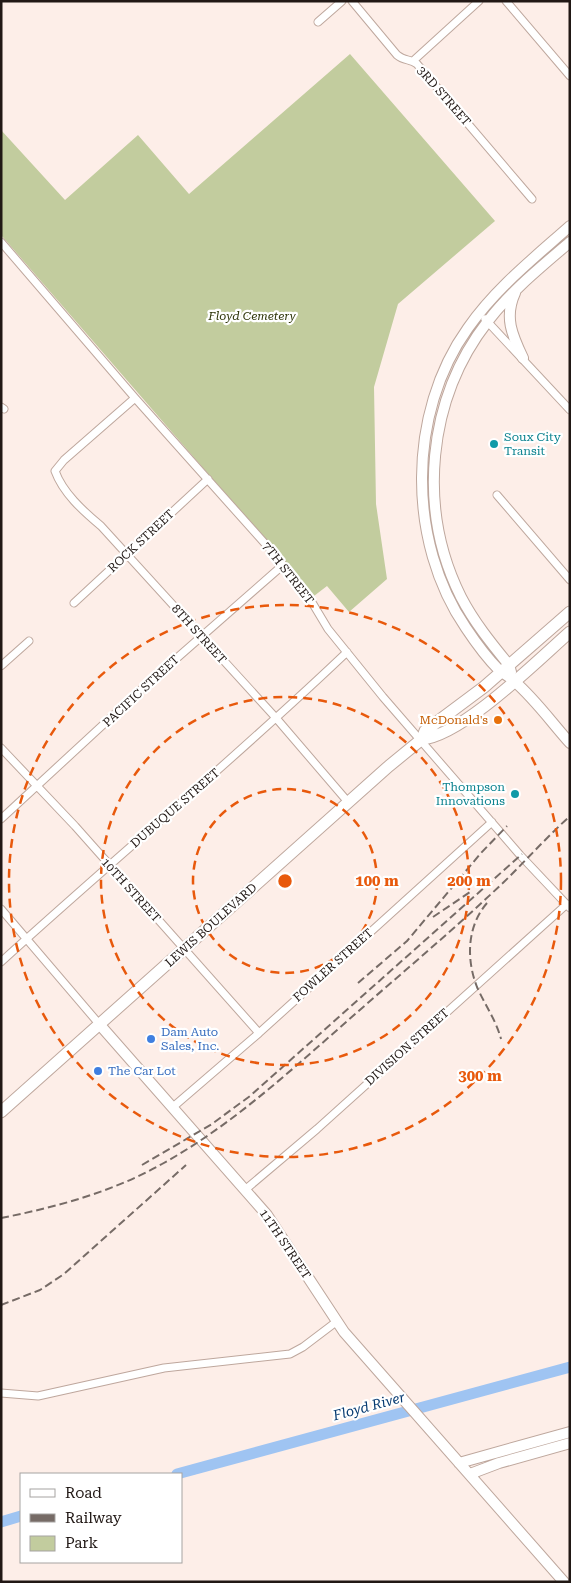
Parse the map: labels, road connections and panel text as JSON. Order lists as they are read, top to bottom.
{
  "streets": {
    "main road": ["LEWIS BOULEVARD", "11TH STREET"],
    "street": [
      "3RD STREET",
      "ROCK STREET",
      "7TH STREET",
      "8TH STREET",
      "PACIFIC STREET",
      "DUBUQUE STREET",
      "10TH STREET",
      "FOWLER STREET",
      "DIVISION STREET"
    ]
  },
  "crossings": [
    ["ROCK STREET", "7TH STREET"],
    ["ROCK STREET", "8TH STREET"],
    ["7TH STREET", "8TH STREET"],
    ["7TH STREET", "PACIFIC STREET"],
    ["7TH STREET", "DUBUQUE STREET"],
    ["7TH STREET", "LEWIS BOULEVARD"],
    ["7TH STREET", "FOWLER STREET"],
    ["7TH STREET", "DIVISION STREET"],
    ["8TH STREET", "PACIFIC STREET"],
    ["8TH STREET", "DUBUQUE STREET"],
    ["8TH STREET", "LEWIS BOULEVARD"],
    ["PACIFIC STREET", "10TH STREET"],
    ["DUBUQUE STREET", "10TH STREET"],
    ["DUBUQUE STREET", "11TH STREET"],
    ["10TH STREET", "LEWIS BOULEVARD"],
    ["10TH STREET", "FOWLER STREET"],
    ["LEWIS BOULEVARD", "11TH STREET"],
    ["FOWLER STREET", "11TH STREET"],
    ["DIVISION STREET", "11TH STREET"]
  ],
  "water": ["Floyd River"],
  "parks": ["Floyd Cemetery"],
  "places": [
    "Soux City Transit",
    "McDonald's",
    "Thompson Innovations",
    "Dam Auto Sales, Inc.",
    "The Car Lot"
  ],
  "legend": ["Road", "Railway", "Park"],
  "rings": ["100 m", "200 m", "300 m"]
}
